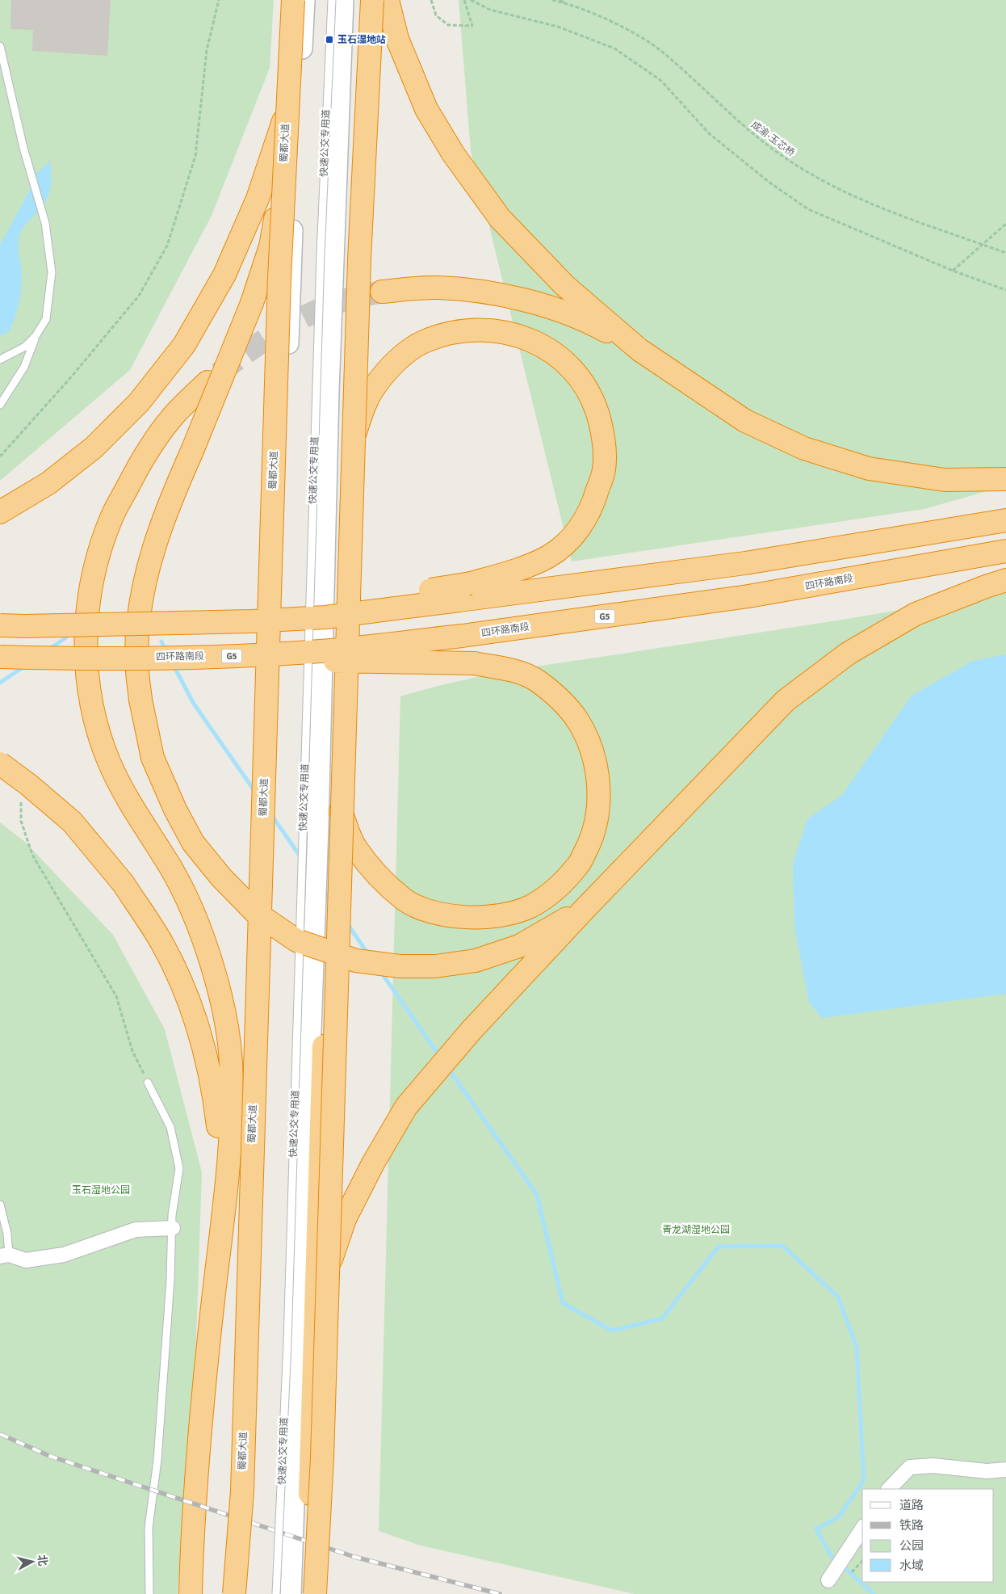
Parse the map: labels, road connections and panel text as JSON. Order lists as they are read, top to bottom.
{
  "streets": {
    "highway": ["蜀都大道", "四环路南段", "G5"],
    "lane": ["快速公交专用道"],
    "path": ["成渝·玉芯桥"]
  },
  "parks": ["玉石湿地公园", "青龙湖湿地公园"],
  "places": {
    "transit": ["玉石湿地站"]
  },
  "legend": [
    "道路",
    "铁路",
    "公园",
    "水域"
  ],
  "north": "right"
}
